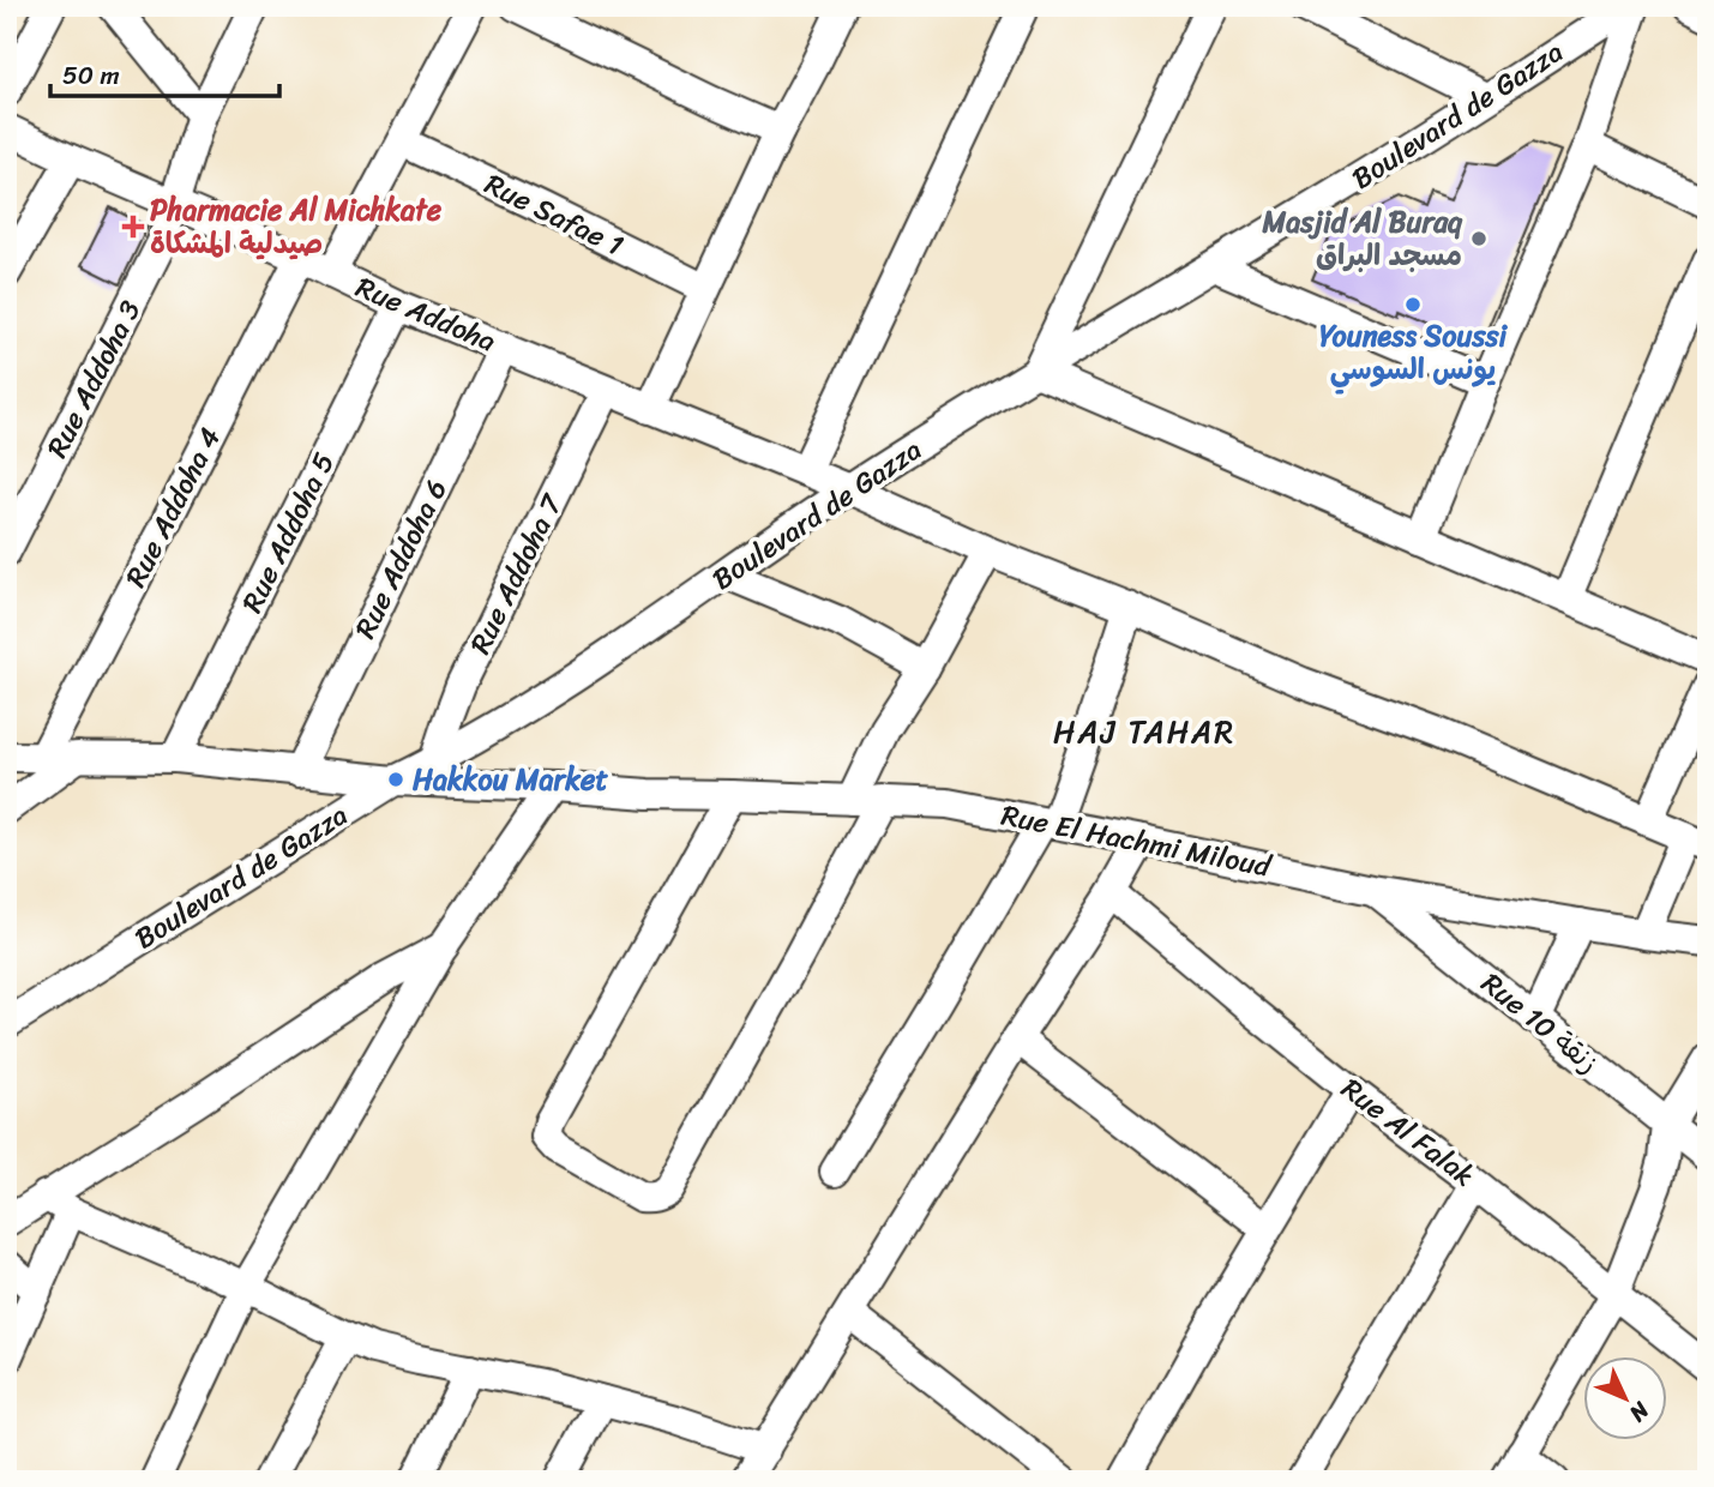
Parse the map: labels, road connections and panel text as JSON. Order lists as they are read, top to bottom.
{
  "streets": {
    "street": [
      "Boulevard de Gazza",
      "Rue Safae 1",
      "Rue Addoha",
      "Rue Addoha 3",
      "Rue Addoha 4",
      "Rue Addoha 5",
      "Rue Addoha 6",
      "Rue Addoha 7",
      "Rue El Hachmi Miloud",
      "Rue 10 زنقة",
      "Rue Al Falak"
    ]
  },
  "crossings": [
    ["Boulevard de Gazza", "Rue Addoha"],
    ["Boulevard de Gazza", "Rue Addoha 7"],
    ["Boulevard de Gazza", "Rue El Hachmi Miloud"],
    ["Rue Addoha", "Rue Addoha 3"],
    ["Rue Addoha", "Rue Addoha 4"],
    ["Rue Addoha", "Rue Addoha 5"],
    ["Rue Addoha", "Rue Addoha 6"],
    ["Rue Addoha", "Rue Addoha 7"],
    ["Rue Addoha 4", "Rue El Hachmi Miloud"],
    ["Rue Addoha 5", "Rue El Hachmi Miloud"],
    ["Rue Addoha 6", "Rue El Hachmi Miloud"],
    ["Rue El Hachmi Miloud", "Rue 10 زنقة"]
  ],
  "districts": ["HAJ TAHAR"],
  "places": {
    "health": ["Pharmacie Al Michkate صيدلية المشكاة"],
    "other": ["Masjid Al Buraq مسجد البراق", "Youness Soussi يونس السوسي", "Hakkou Market"]
  },
  "scale_bar": "50 m",
  "north": "bottom right"
}
